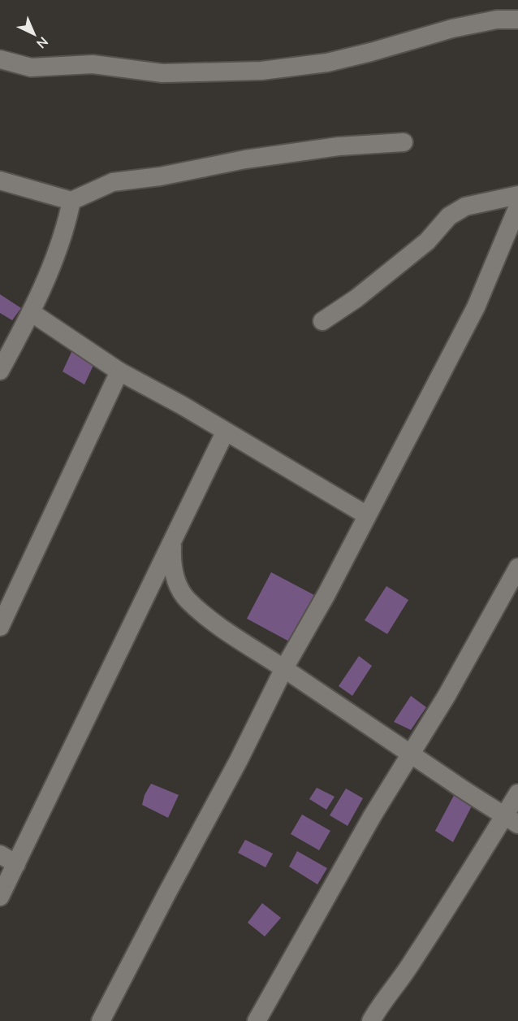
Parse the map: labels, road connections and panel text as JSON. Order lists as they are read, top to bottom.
{
  "north": "bottom right"
}
